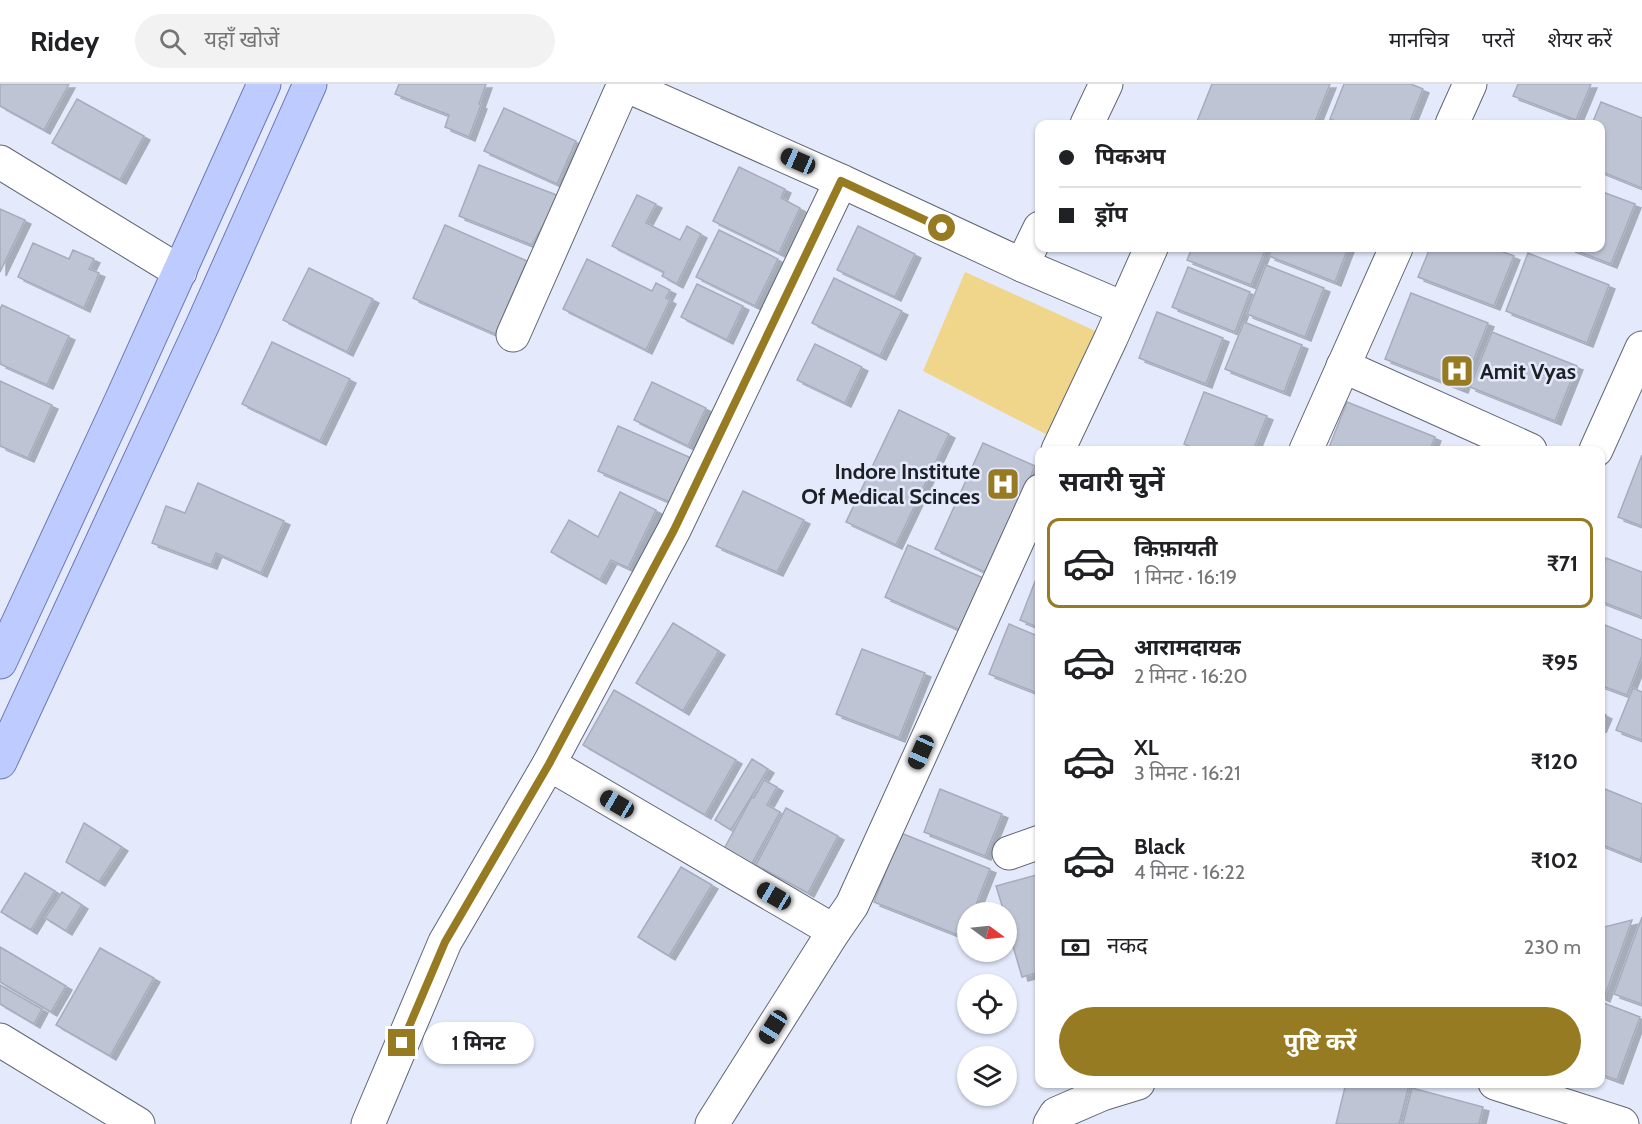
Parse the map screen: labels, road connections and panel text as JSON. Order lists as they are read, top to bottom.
{
  "places": {
    "hospital": ["Amit Vyas", "Indore Institute Of Medical Scinces"]
  },
  "north": "right",
  "page": {
    "header": "Ridey",
    "search": "यहाँ खोजें",
    "nav": ["मानचित्र", "परतें", "शेयर करें"],
    "banner": ["पिकअप", "ड्रॉप"],
    "heading": "सवारी चुनें",
    "list": [
      {
        "name": "किफ़ायती",
        "note": "1 मिनट · 16:19",
        "value": "₹71"
      },
      {
        "name": "आरामदायक",
        "note": "2 मिनट · 16:20",
        "value": "₹95"
      },
      {
        "name": "XL",
        "note": "3 मिनट · 16:21",
        "value": "₹120"
      },
      {
        "name": "Black",
        "note": "4 मिनट · 16:22",
        "value": "₹102"
      }
    ],
    "pay": ["नकद", "230 m"],
    "buttons": "पुष्टि करें",
    "bubble": "1 मिनट"
  }
}
